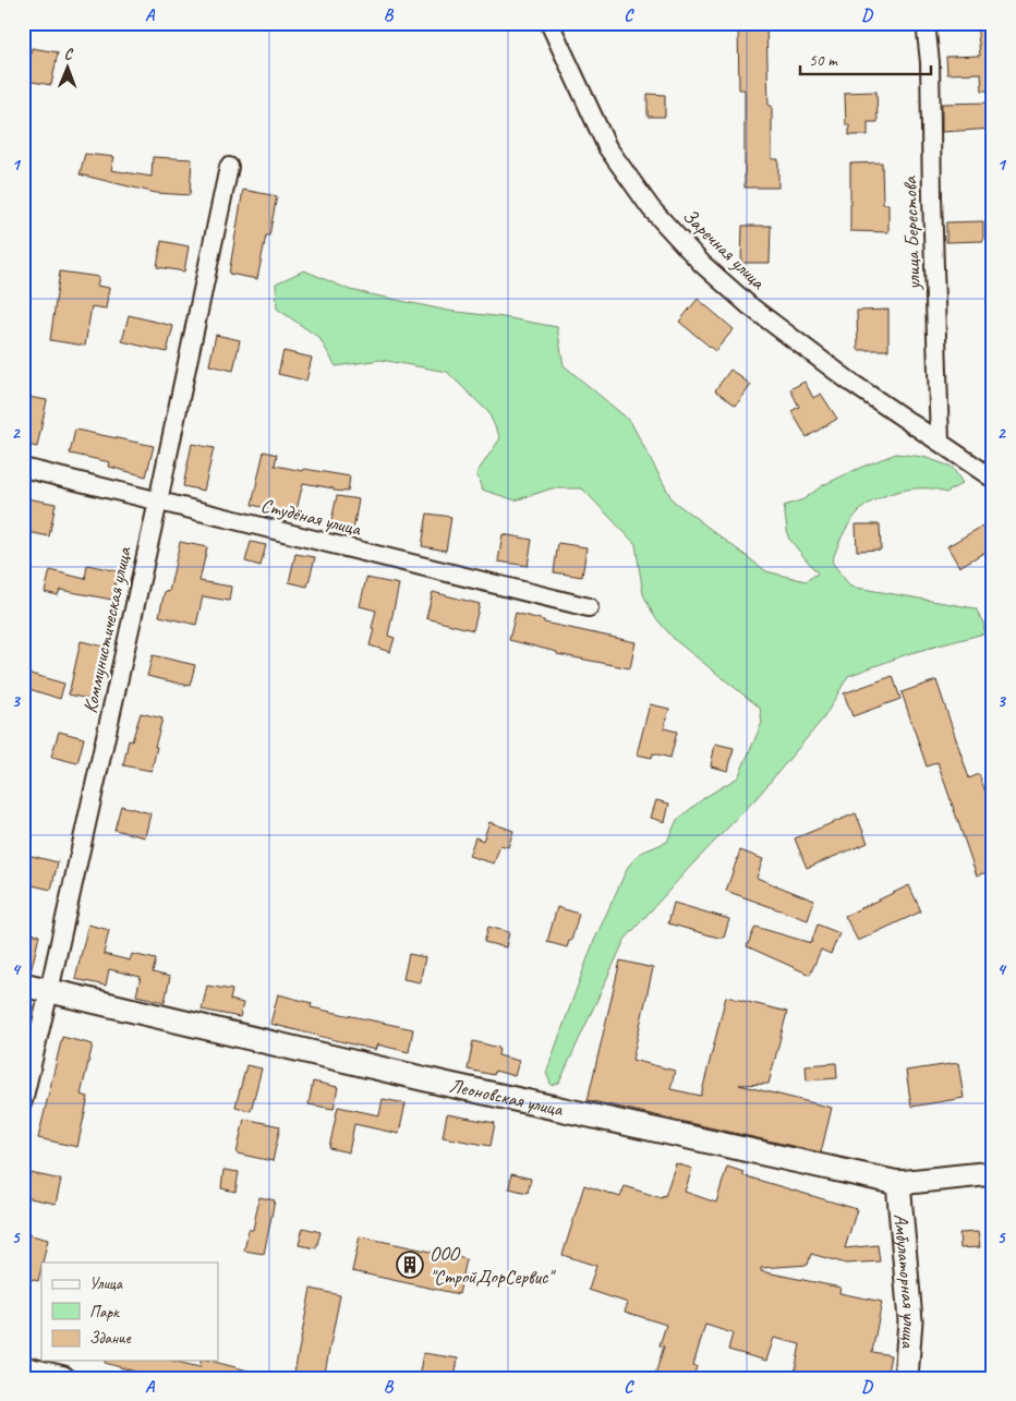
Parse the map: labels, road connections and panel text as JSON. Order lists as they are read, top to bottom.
{
  "streets": {
    "street": [
      "улица Берестова",
      "Заречная улица",
      "Студёная улица",
      "Коммунистическая улица",
      "Леоновская улица",
      "Амбулаторная улица"
    ]
  },
  "crossings": [
    ["улица Берестова", "Заречная улица"],
    ["Студёная улица", "Коммунистическая улица"],
    ["Коммунистическая улица", "Леоновская улица"],
    ["Леоновская улица", "Амбулаторная улица"]
  ],
  "places": {
    "building": ["ООО \"СтройДорСервис\""]
  },
  "legend": ["Улица", "Парк", "Здание"],
  "scale_bar": "50 m",
  "north": "top",
  "grid": {
    "columns": [
      "A",
      "B",
      "C",
      "D"
    ],
    "rows": [
      "1",
      "2",
      "3",
      "4",
      "5"
    ]
  }
}
